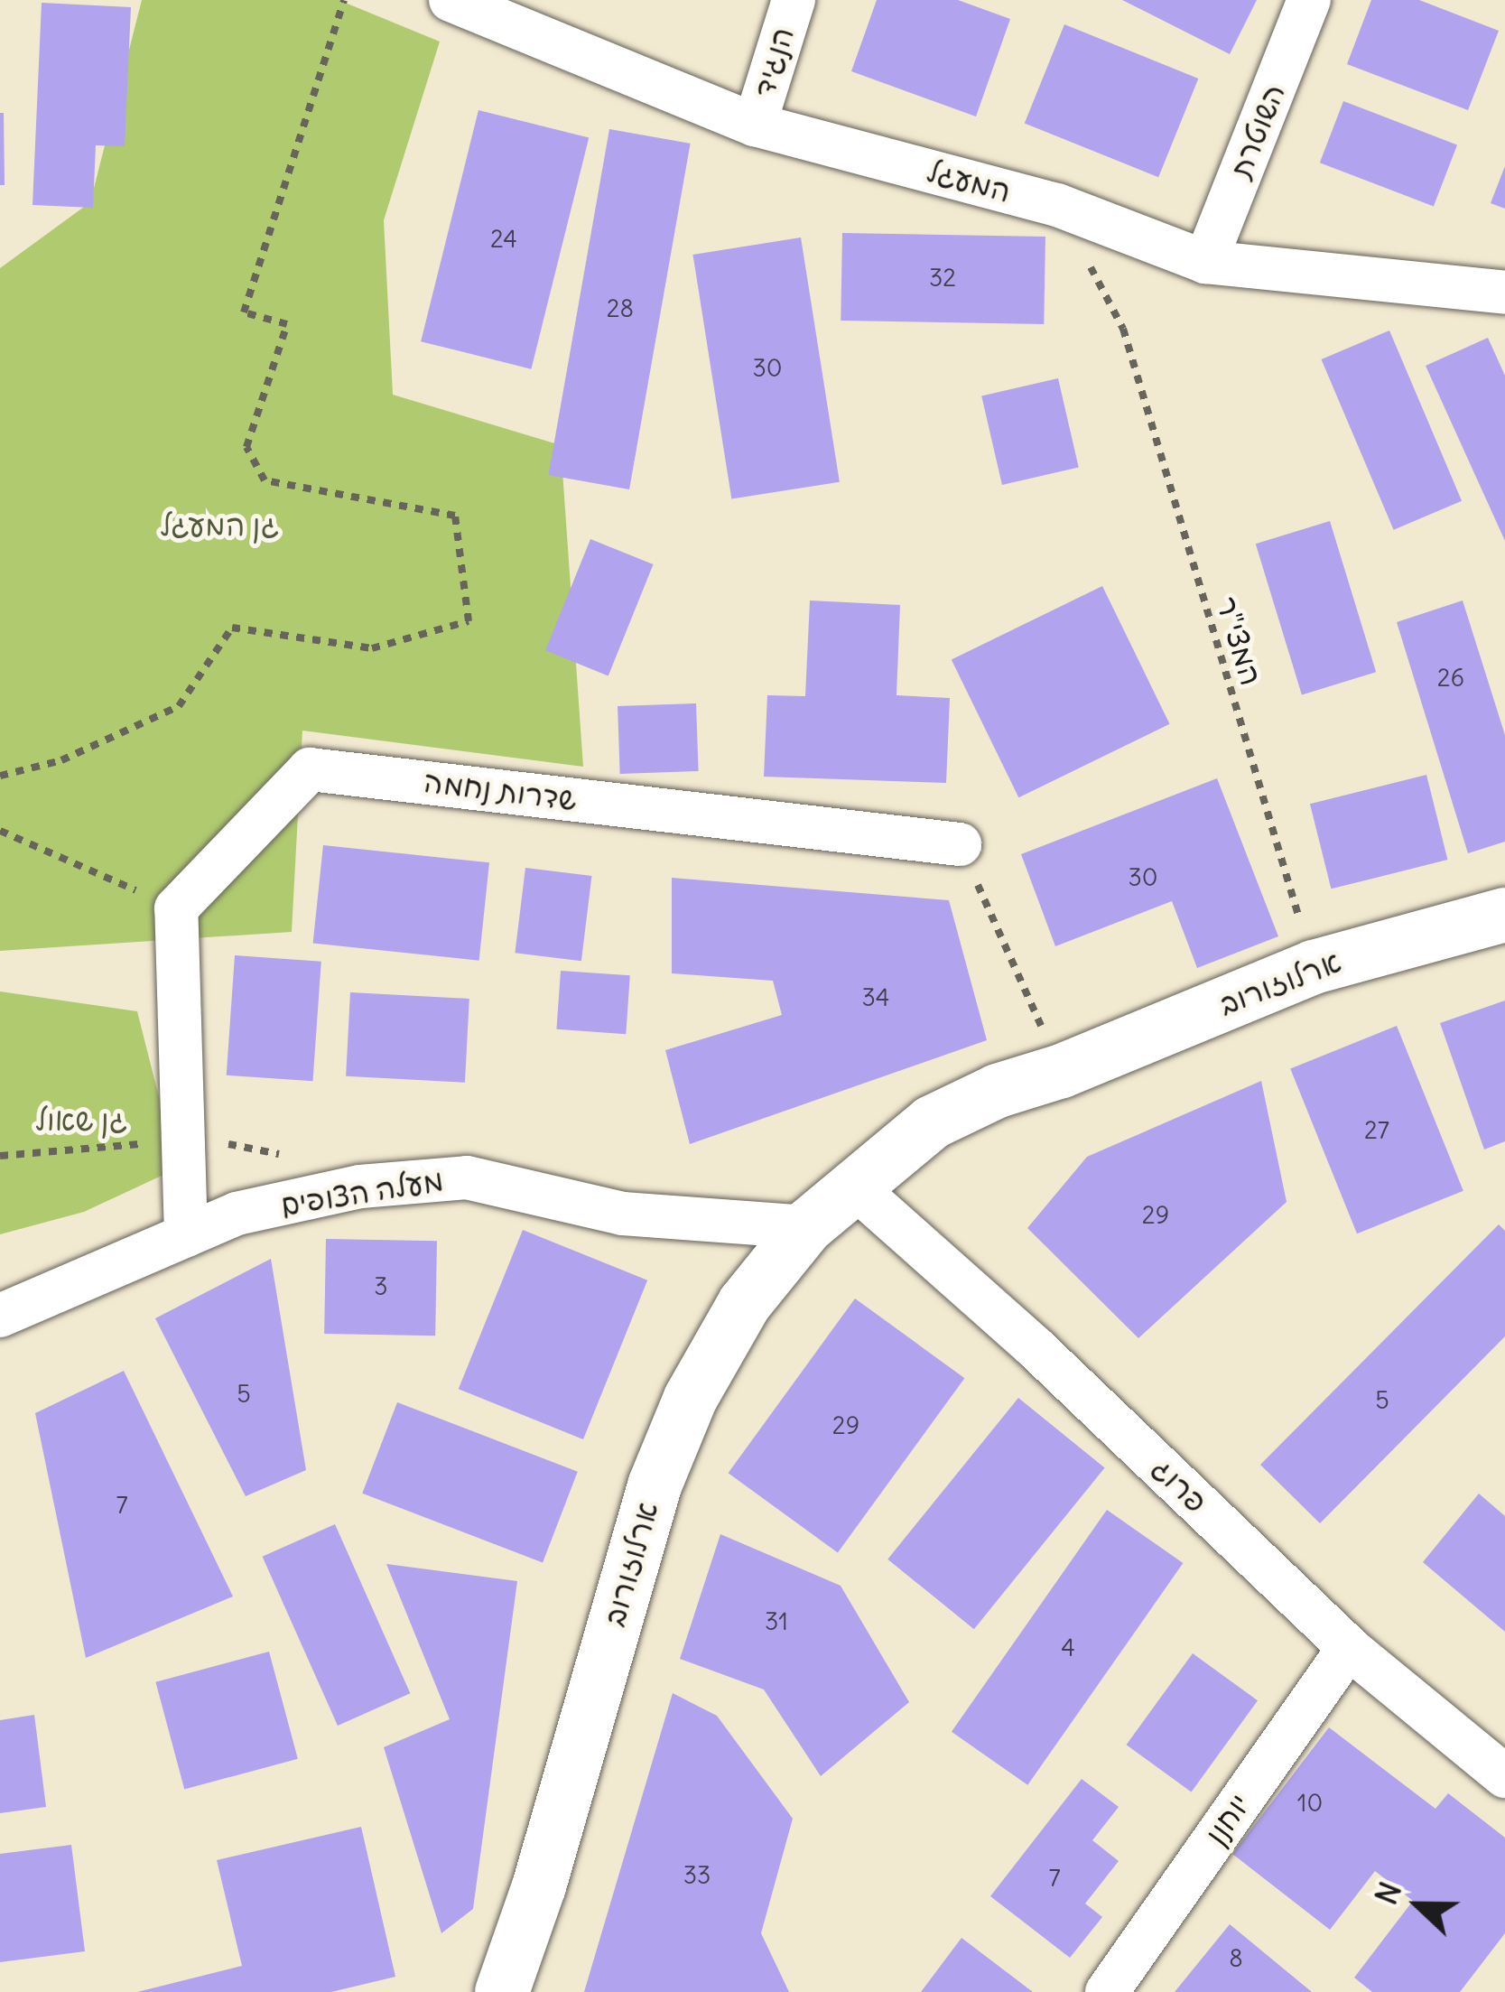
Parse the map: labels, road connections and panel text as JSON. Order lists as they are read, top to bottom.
{
  "streets": {
    "street": [
      "הנגיד",
      "השוטרת",
      "המעגל",
      "שדרות נחמה",
      "ארלוזורוב",
      "מעלה הצופים",
      "פרוג",
      "יוחנן"
    ],
    "path": ["המצי\"ר"]
  },
  "crossings": [
    ["הנגיד", "המעגל"],
    ["השוטרת", "המעגל"],
    ["המצי\"ר", "ארלוזורוב"],
    ["ארלוזורוב", "מעלה הצופים"],
    ["ארלוזורוב", "פרוג"],
    ["פרוג", "יוחנן"]
  ],
  "parks": ["גן המעגל", "גן שאול"],
  "house_numbers": [
    "24",
    "32",
    "28",
    "30",
    "26",
    "30",
    "34",
    "27",
    "29",
    "3",
    "5",
    "5",
    "29",
    "7",
    "31",
    "4",
    "10",
    "33",
    "7",
    "8"
  ],
  "north": "left"
}
